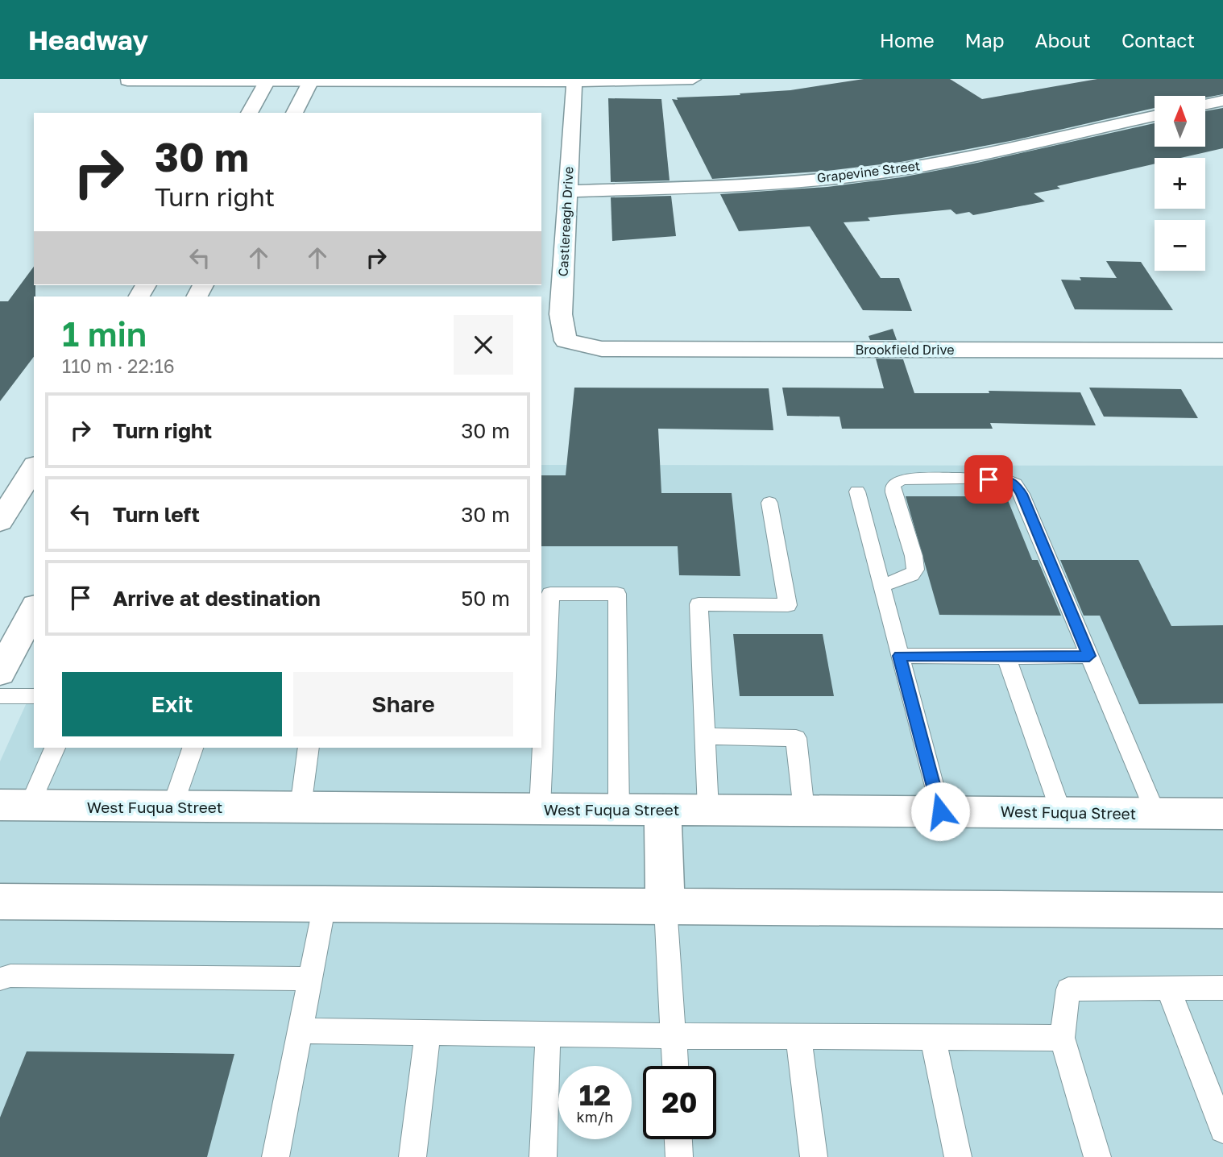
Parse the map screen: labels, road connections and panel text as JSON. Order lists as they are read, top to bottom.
{
  "streets": {
    "street": [
      "Grapevine Street",
      "Castlereagh Drive",
      "Brookfield Drive",
      "West Fuqua Street"
    ]
  },
  "crossings": [
    ["Grapevine Street", "Castlereagh Drive"],
    ["Castlereagh Drive", "Brookfield Drive"]
  ],
  "north": "top",
  "page": {
    "header": "Headway",
    "nav": [
      "Home",
      "Map",
      "About",
      "Contact"
    ],
    "map_buttons": ["+", "−"],
    "turn": ["30 m", "Turn right"],
    "heading": ["1 min", "110 m · 22:16"],
    "list": [
      {
        "name": "Turn right",
        "value": "30 m"
      },
      {
        "name": "Turn left",
        "value": "30 m"
      },
      {
        "name": "Arrive at destination",
        "value": "50 m"
      }
    ],
    "buttons": ["Exit", "Share"],
    "speed": "12 km/h",
    "limit": "20"
  }
}
